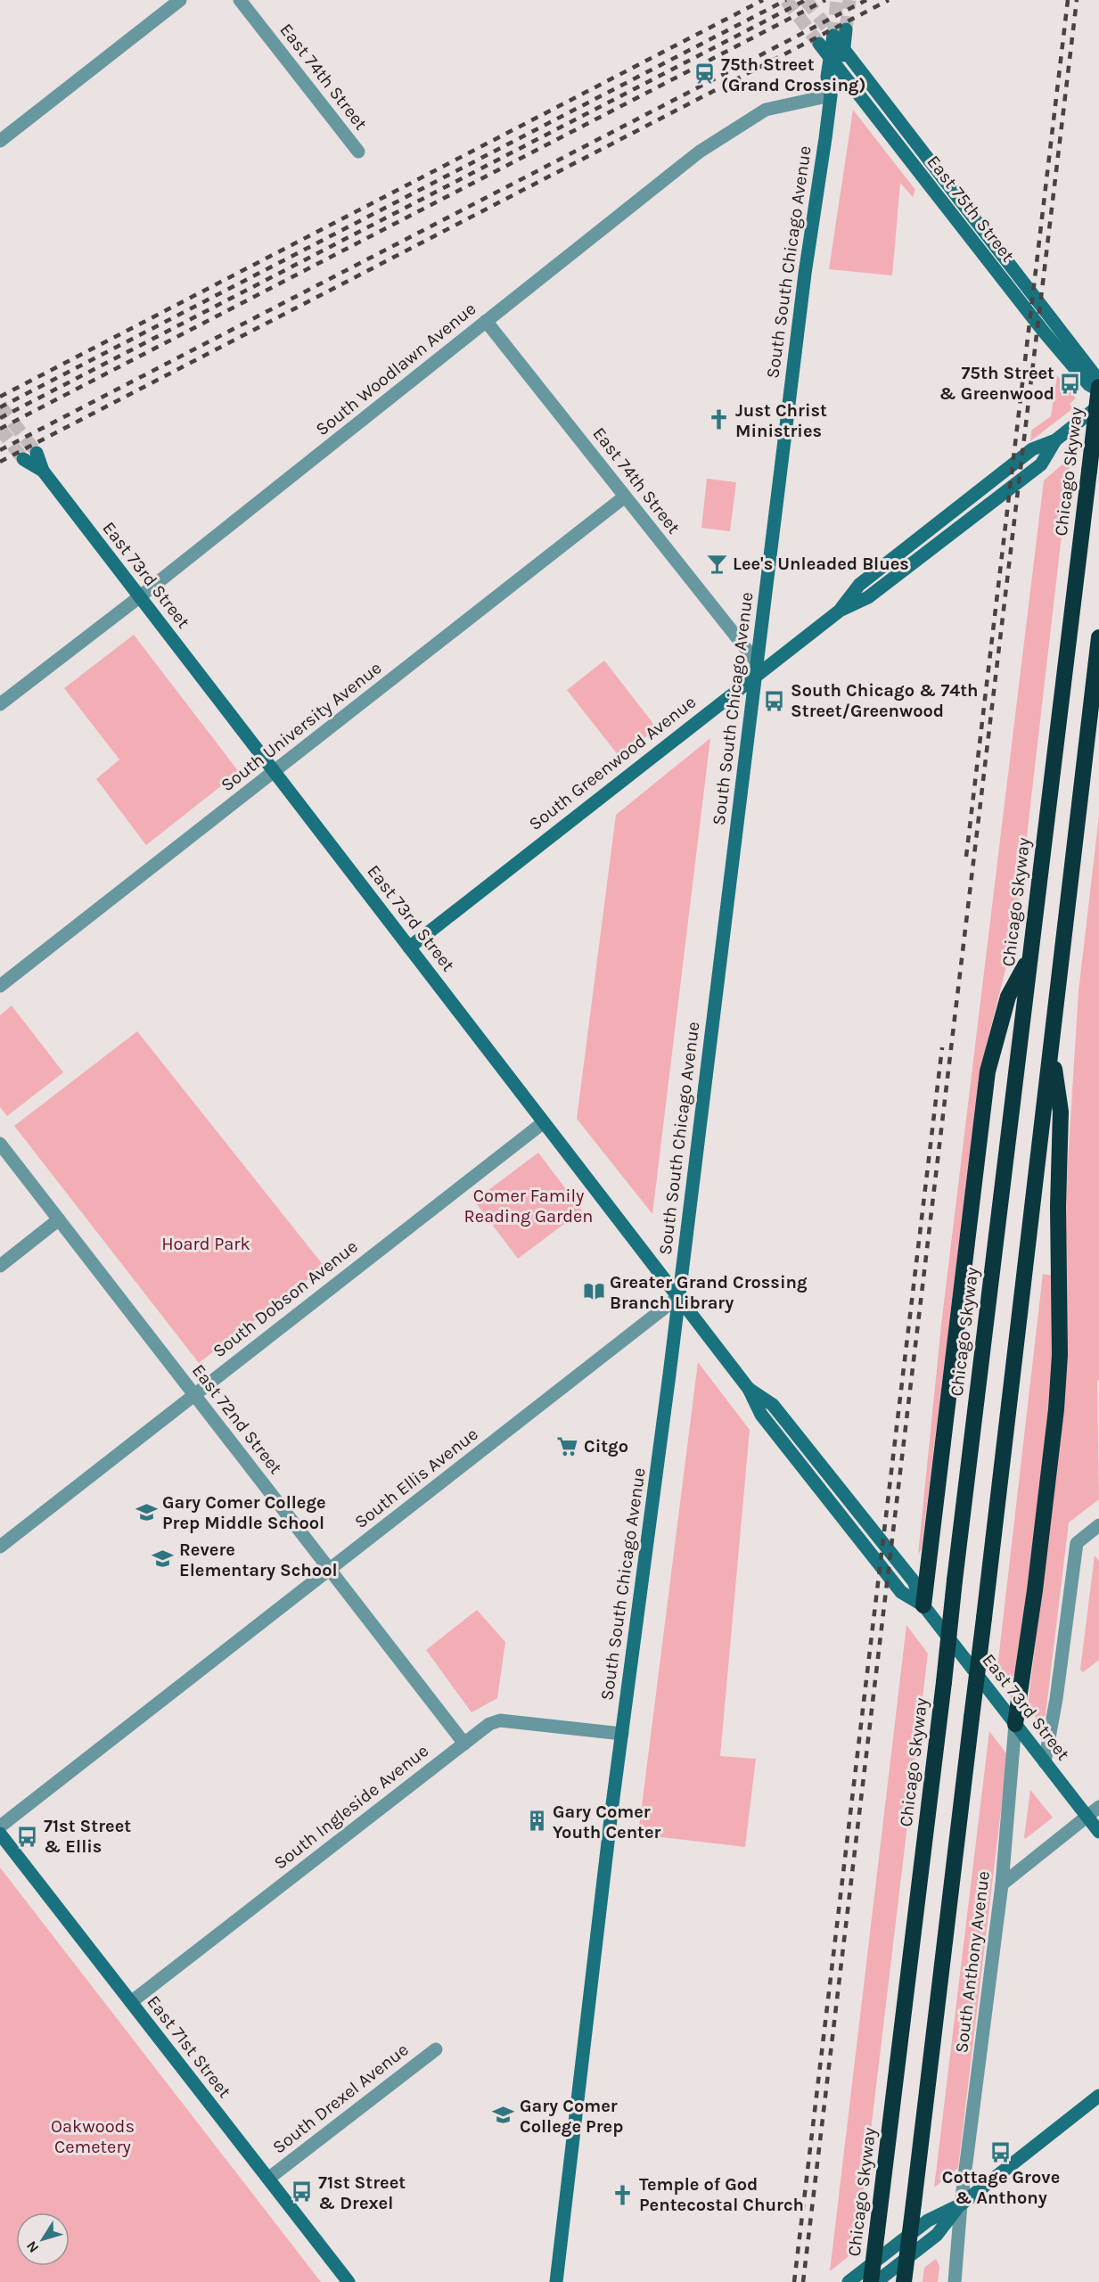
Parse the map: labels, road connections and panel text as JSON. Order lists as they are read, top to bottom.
{
  "streets": {
    "highway": ["Chicago Skyway"],
    "street": [
      "East 74th Street",
      "East 75th Street",
      "South South Chicago Avenue",
      "South Woodlawn Avenue",
      "East 73rd Street",
      "South University Avenue",
      "South Greenwood Avenue",
      "South Dobson Avenue",
      "East 72nd Street",
      "South Ellis Avenue",
      "South Ingleside Avenue",
      "South Anthony Avenue",
      "East 71st Street",
      "South Drexel Avenue"
    ]
  },
  "crossings": [
    ["East 74th Street", "South South Chicago Avenue"],
    ["East 74th Street", "South Woodlawn Avenue"],
    ["East 74th Street", "South University Avenue"],
    ["East 74th Street", "South Greenwood Avenue"],
    ["East 75th Street", "South South Chicago Avenue"],
    ["East 75th Street", "Chicago Skyway"],
    ["South South Chicago Avenue", "South Woodlawn Avenue"],
    ["South South Chicago Avenue", "East 73rd Street"],
    ["South South Chicago Avenue", "South Greenwood Avenue"],
    ["South South Chicago Avenue", "South Ellis Avenue"],
    ["South South Chicago Avenue", "South Ingleside Avenue"],
    ["South Woodlawn Avenue", "East 73rd Street"],
    ["East 73rd Street", "South University Avenue"],
    ["East 73rd Street", "South Greenwood Avenue"],
    ["East 73rd Street", "South Dobson Avenue"],
    ["East 73rd Street", "South Ellis Avenue"],
    ["East 73rd Street", "South Anthony Avenue"],
    ["South Dobson Avenue", "East 72nd Street"],
    ["East 72nd Street", "South Ellis Avenue"],
    ["East 72nd Street", "South Ingleside Avenue"],
    ["South Ingleside Avenue", "East 71st Street"],
    ["East 71st Street", "South Drexel Avenue"]
  ],
  "parks": ["Comer Family Reading Garden", "Hoard Park", "Oakwoods Cemetery"],
  "places": {
    "station": ["75th Street (Grand Crossing)"],
    "bus stop": [
      "75th Street & Greenwood",
      "South Chicago & 74th Street/Greenwood",
      "71st Street & Ellis",
      "Cottage Grove & Anthony",
      "71st Street & Drexel"
    ],
    "church": ["Just Christ Ministries", "Temple of God Pentecostal Church"],
    "bar": ["Lee's Unleaded Blues"],
    "library": ["Greater Grand Crossing Branch Library"],
    "supermarket": ["Citgo"],
    "school or university": ["Gary Comer College Prep Middle School", "Revere Elementary School", "Gary Comer College Prep"],
    "building": ["Gary Comer Youth Center"]
  },
  "north": "bottom left"
}
